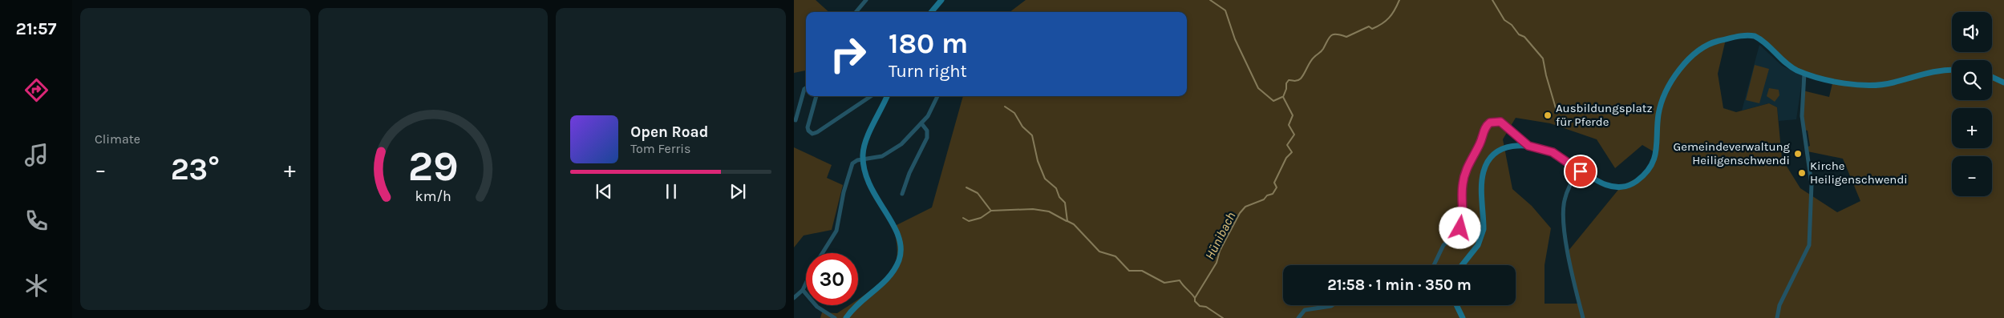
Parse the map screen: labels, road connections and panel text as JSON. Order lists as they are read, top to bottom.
{
  "water": ["Hünibach"],
  "places": ["Ausbildungsplatz für Pferde", "Gemeindeverwaltung Heiligenschwendi", "Kirche Heiligenschwendi"],
  "page": {
    "tabs": "21:57",
    "tile": "Climate",
    "map_buttons": ["+", "−"],
    "turn": ["180 m", "Turn right"],
    "song": ["Open Road", "Tom Ferris"],
    "heat": ["−", "23°", "+"],
    "limit": "30",
    "trip": "21:58 · 1 min · 350 m",
    "gauge": ["29", "km/h"]
  }
}
